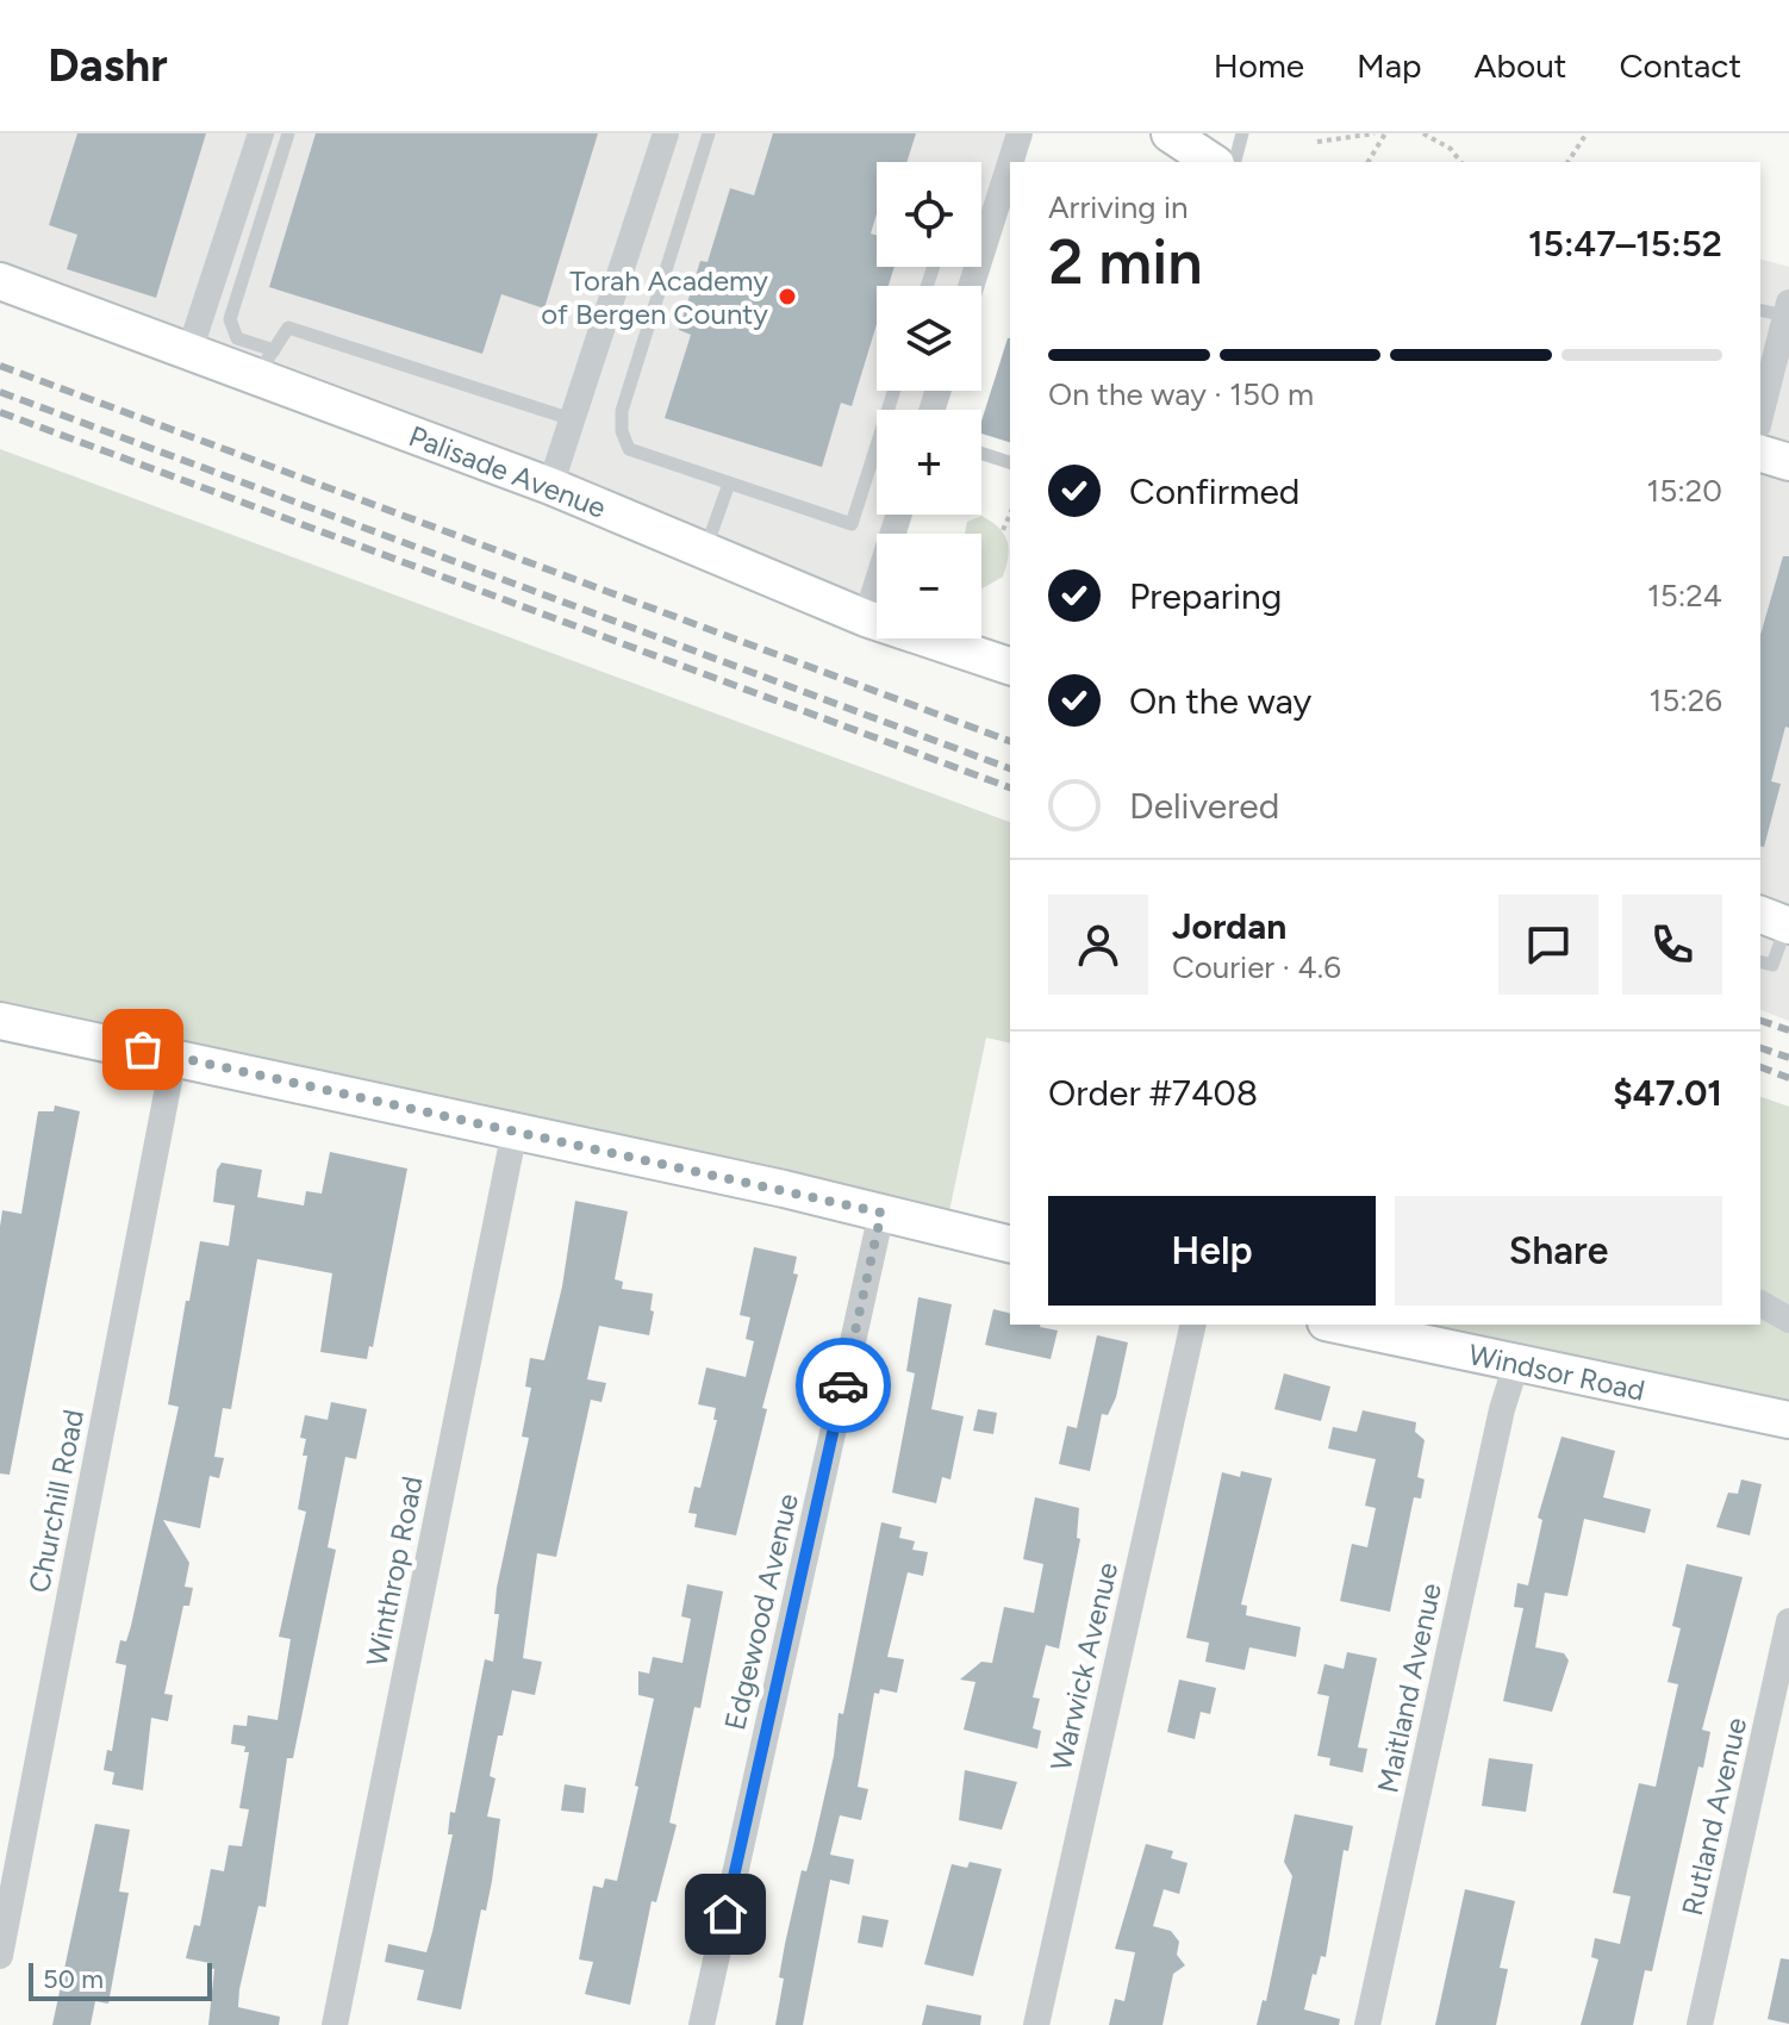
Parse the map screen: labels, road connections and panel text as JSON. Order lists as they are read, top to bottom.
{
  "streets": {
    "street": [
      "Palisade Avenue",
      "Windsor Road",
      "Churchill Road",
      "Winthrop Road",
      "Edgewood Avenue",
      "Warwick Avenue",
      "Maitland Avenue",
      "Rutland Avenue"
    ]
  },
  "crossings": [
    ["Windsor Road", "Maitland Avenue"]
  ],
  "places": ["Torah Academy of Bergen County"],
  "scale_bar": "50 m",
  "page": {
    "header": "Dashr",
    "nav": [
      "Home",
      "Map",
      "About",
      "Contact"
    ],
    "map_buttons": ["+", "−"],
    "heading": ["2 min", "Arriving in", "15:47–15:52"],
    "panel": [
      "Jordan",
      "Courier · 4.6",
      "Order #7408",
      "$47.01"
    ],
    "bar": "On the way · 150 m",
    "list": [
      ["Confirmed", "15:20"],
      ["Preparing", "15:24"],
      ["On the way", "15:26"],
      "Delivered"
    ],
    "buttons": ["Help", "Share"],
    "scale": "50 m"
  }
}
